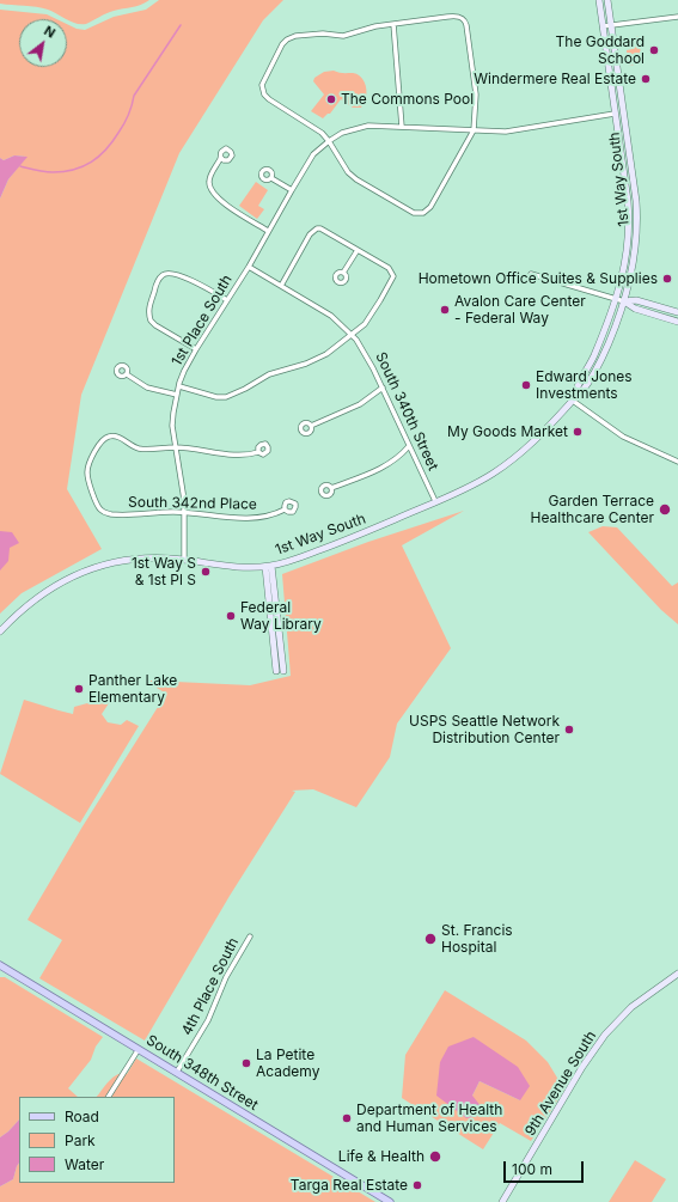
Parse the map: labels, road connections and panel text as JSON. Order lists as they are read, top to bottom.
{
  "streets": {
    "main road": ["1st Way South", "South 348th Street", "9th Avenue South"],
    "street": [
      "1st Place South",
      "South 340th Street",
      "South 342nd Place",
      "4th Place South"
    ]
  },
  "crossings": [
    ["1st Way South", "1st Place South"],
    ["1st Way South", "South 340th Street"],
    ["1st Place South", "South 340th Street"],
    ["1st Place South", "South 342nd Place"],
    ["4th Place South", "South 348th Street"]
  ],
  "places": [
    "The Goddard School",
    "Windermere Real Estate",
    "The Commons Pool",
    "Hometown Office Suites & Supplies",
    "Avalon Care Center - Federal Way",
    "Edward Jones Investments",
    "My Goods Market",
    "Garden Terrace Healthcare Center",
    "1st Way S & 1st Pl S",
    "Federal Way Library",
    "Panther Lake Elementary",
    "USPS Seattle Network Distribution Center",
    "St. Francis Hospital",
    "La Petite Academy",
    "Department of Health and Human Services",
    "Life & Health",
    "Targa Real Estate"
  ],
  "legend": ["Road", "Park", "Water"],
  "scale_bar": "100 m",
  "north": "top right"
}
